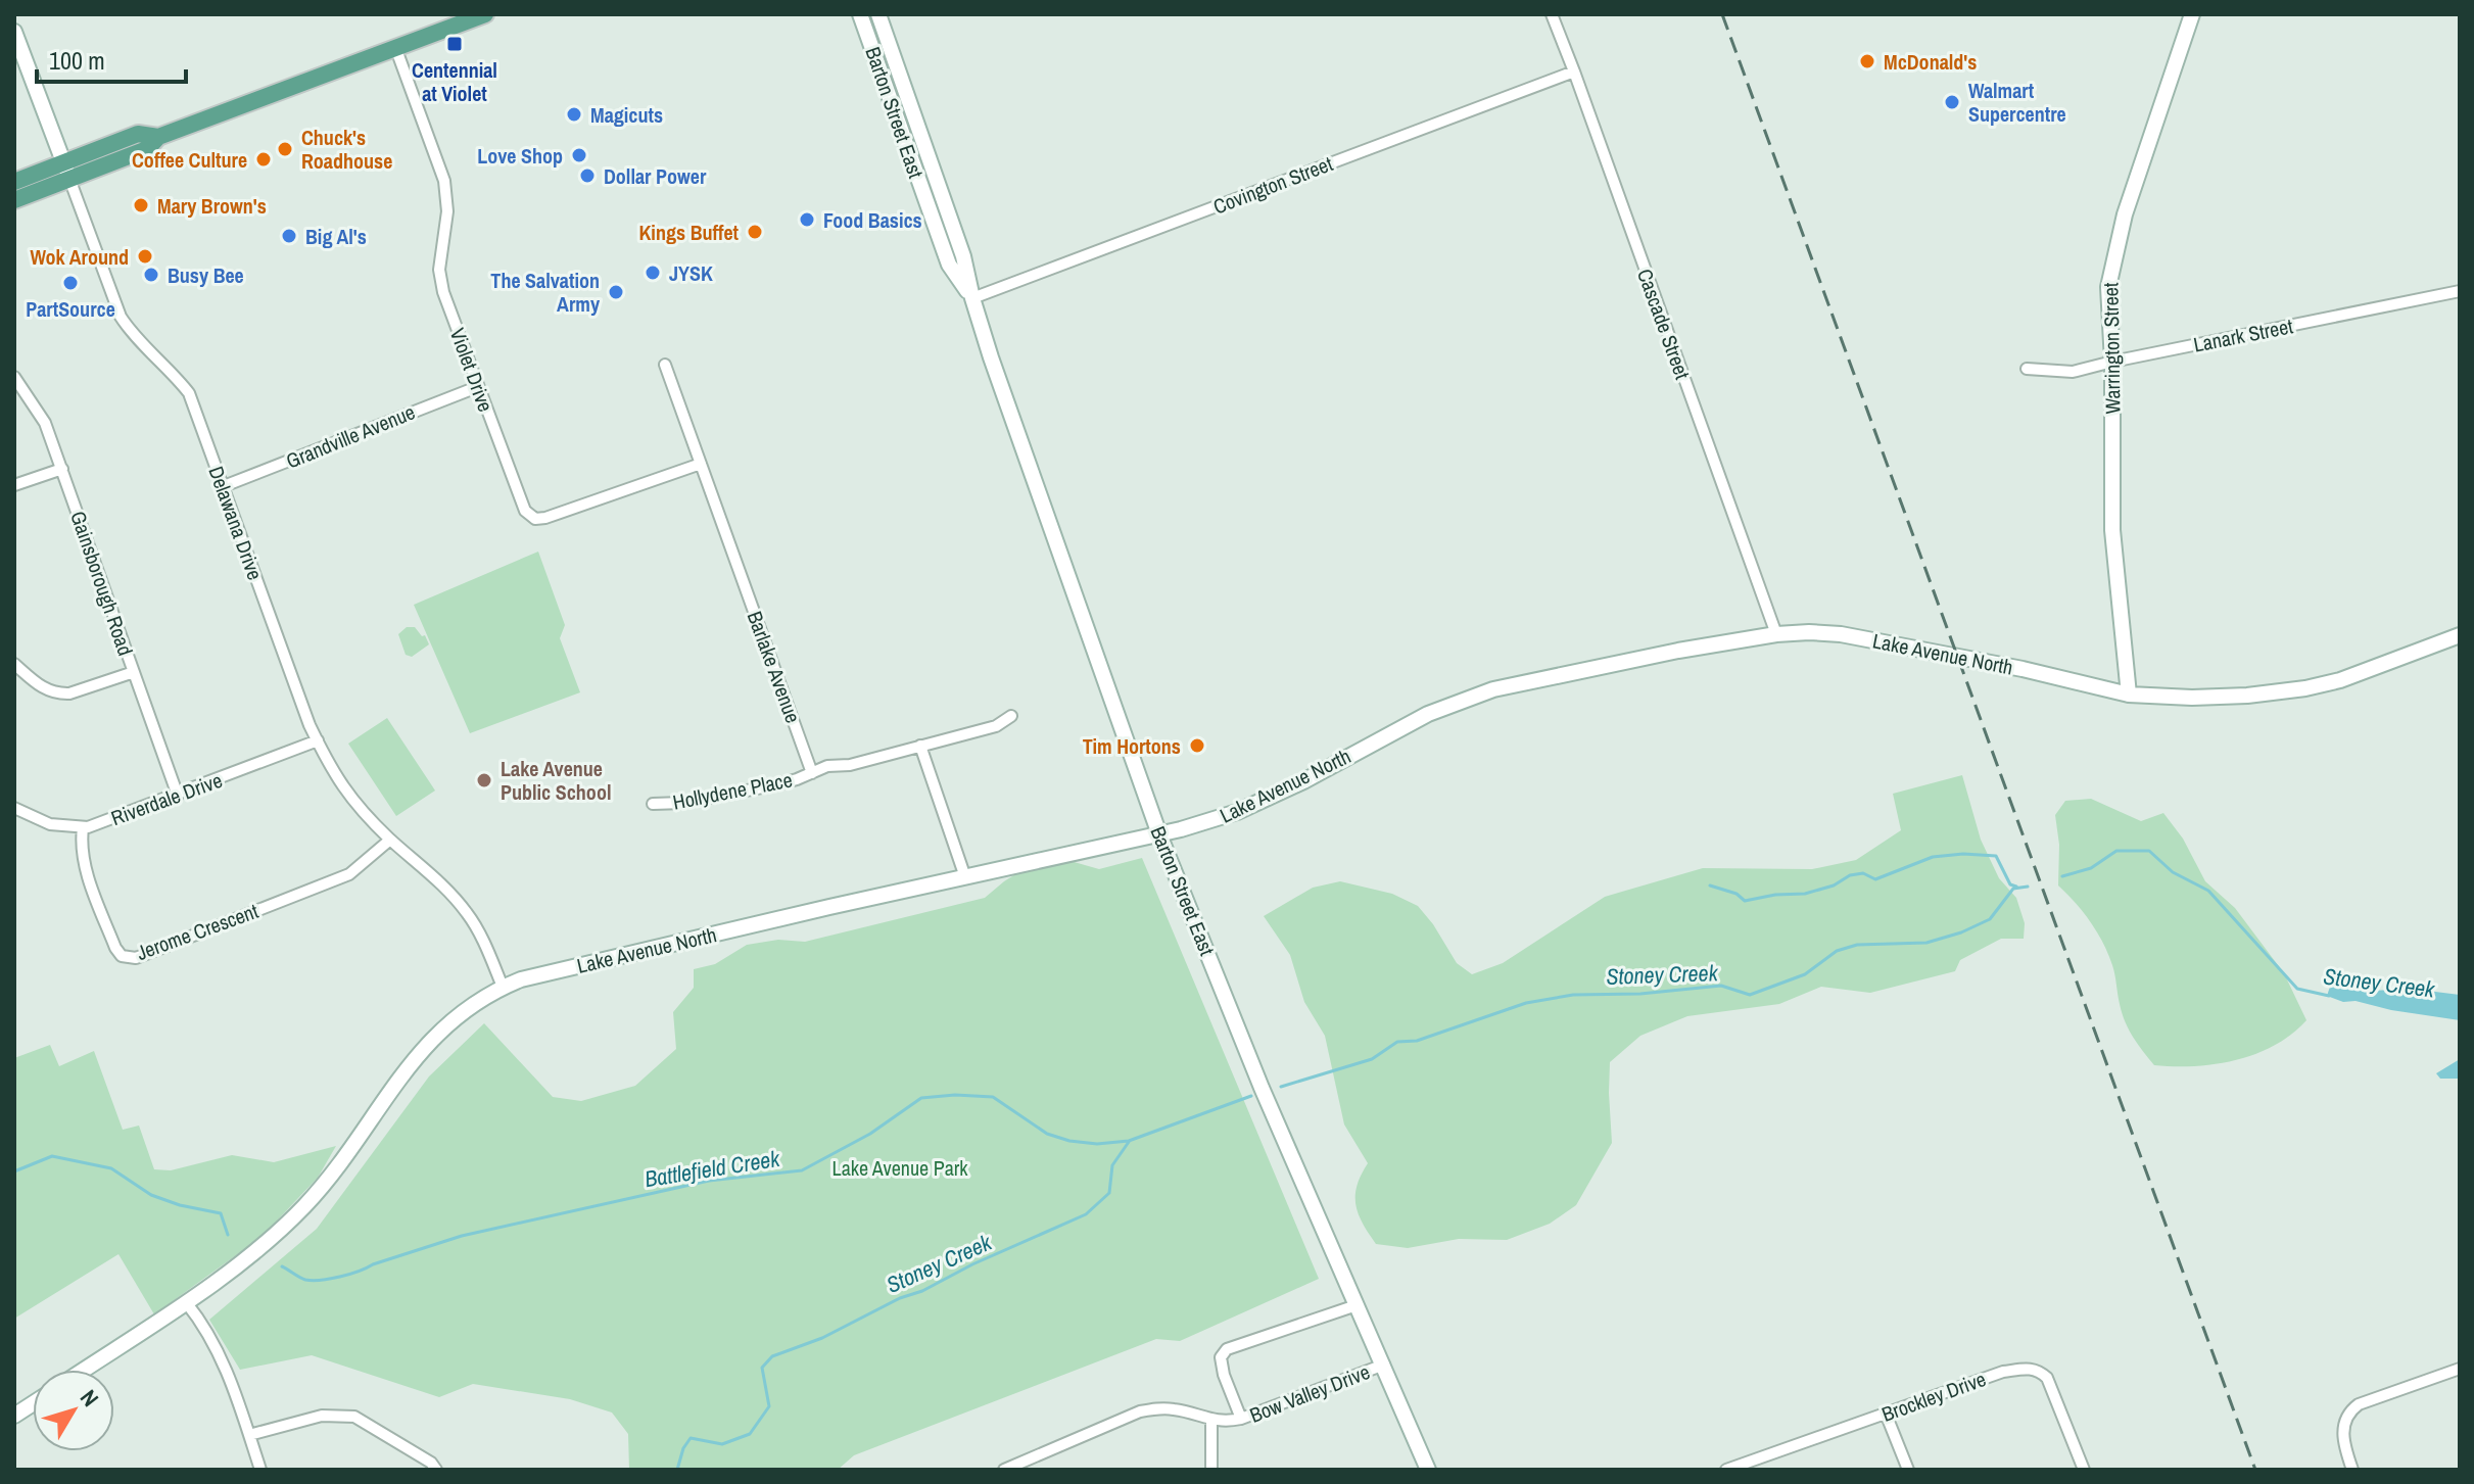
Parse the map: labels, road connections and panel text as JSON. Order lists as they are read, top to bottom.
{
  "streets": {
    "street": [
      "Barton Street East",
      "Covington Street",
      "Cascade Street",
      "Lanark Street",
      "Warrington Street",
      "Violet Drive",
      "Grandville Avenue",
      "Delawana Drive",
      "Gainsborough Road",
      "Lake Avenue North",
      "Barlake Avenue",
      "Hollydene Place",
      "Riverdale Drive",
      "Jerome Crescent",
      "Bow Valley Drive",
      "Brockley Drive"
    ]
  },
  "crossings": [
    ["Barton Street East", "Covington Street"],
    ["Barton Street East", "Lake Avenue North"],
    ["Barton Street East", "Bow Valley Drive"],
    ["Covington Street", "Cascade Street"],
    ["Cascade Street", "Lake Avenue North"],
    ["Lanark Street", "Warrington Street"],
    ["Warrington Street", "Lake Avenue North"],
    ["Violet Drive", "Grandville Avenue"],
    ["Violet Drive", "Barlake Avenue"],
    ["Grandville Avenue", "Delawana Drive"],
    ["Delawana Drive", "Lake Avenue North"],
    ["Delawana Drive", "Riverdale Drive"],
    ["Delawana Drive", "Jerome Crescent"],
    ["Gainsborough Road", "Riverdale Drive"],
    ["Barlake Avenue", "Hollydene Place"],
    ["Riverdale Drive", "Jerome Crescent"]
  ],
  "water": ["Stoney Creek", "Battlefield Creek"],
  "parks": ["Lake Avenue Park"],
  "places": {
    "transit": ["Centennial at Violet"],
    "other": [
      "McDonald's",
      "Walmart Supercentre",
      "Magicuts",
      "Chuck's Roadhouse",
      "Love Shop",
      "Coffee Culture",
      "Dollar Power",
      "Mary Brown's",
      "Food Basics",
      "Kings Buffet",
      "Big Al's",
      "Wok Around",
      "JYSK",
      "Busy Bee",
      "PartSource",
      "The Salvation Army",
      "Tim Hortons",
      "Lake Avenue Public School"
    ]
  },
  "scale_bar": "100 m",
  "north": "top right"
}
